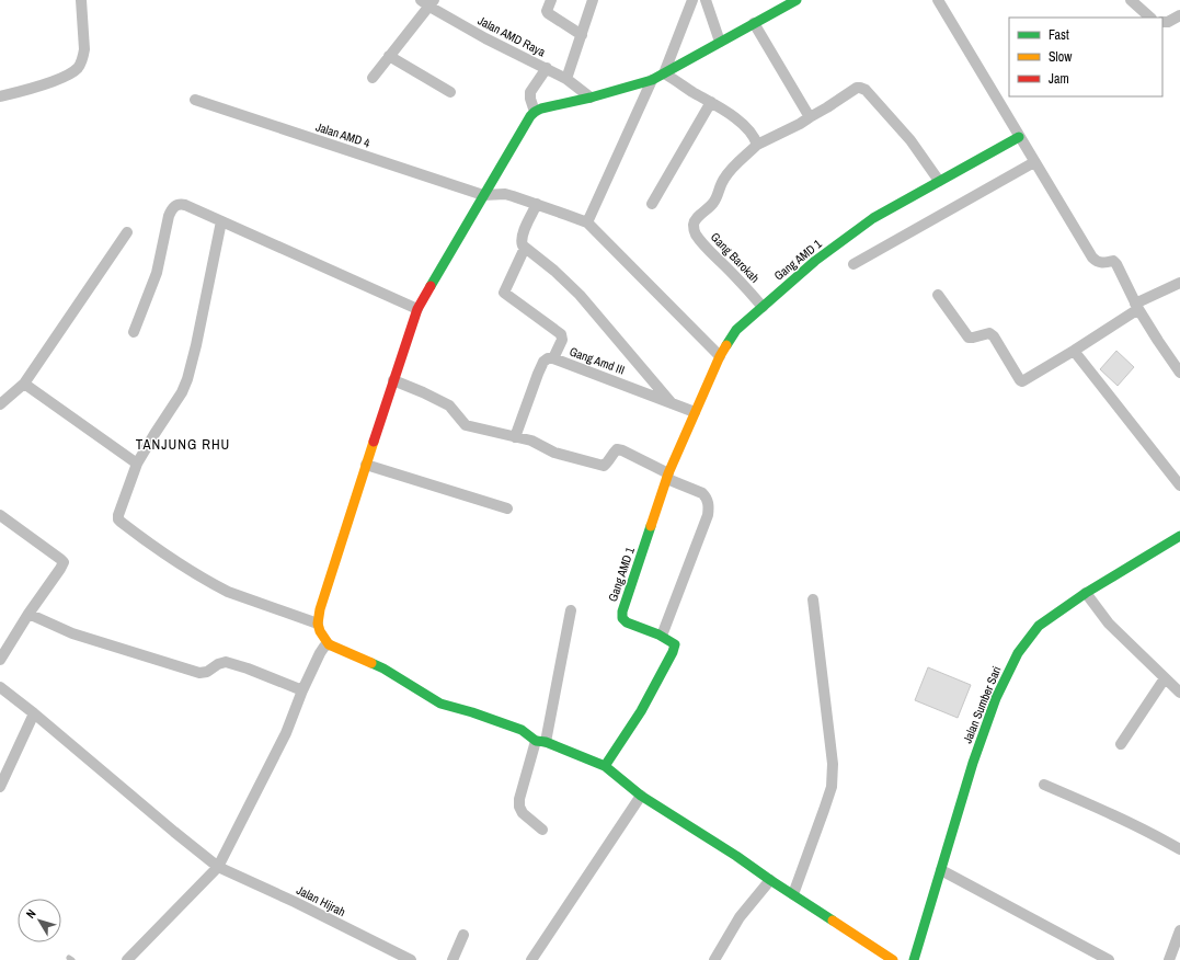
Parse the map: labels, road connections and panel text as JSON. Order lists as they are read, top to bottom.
{
  "streets": {
    "street": [
      "Jalan AMD Raya",
      "Jalan AMD 4",
      "Gang Barokah",
      "Gang AMD 1",
      "Gang Amd III",
      "Jalan Sumber Sari",
      "Jalan Hijrah"
    ]
  },
  "crossings": [
    ["Gang Barokah", "Gang AMD 1"],
    ["Gang AMD 1", "Gang Amd III"]
  ],
  "districts": ["TANJUNG RHU"],
  "legend": ["Fast", "Slow", "Jam"],
  "north": "top left"
}
